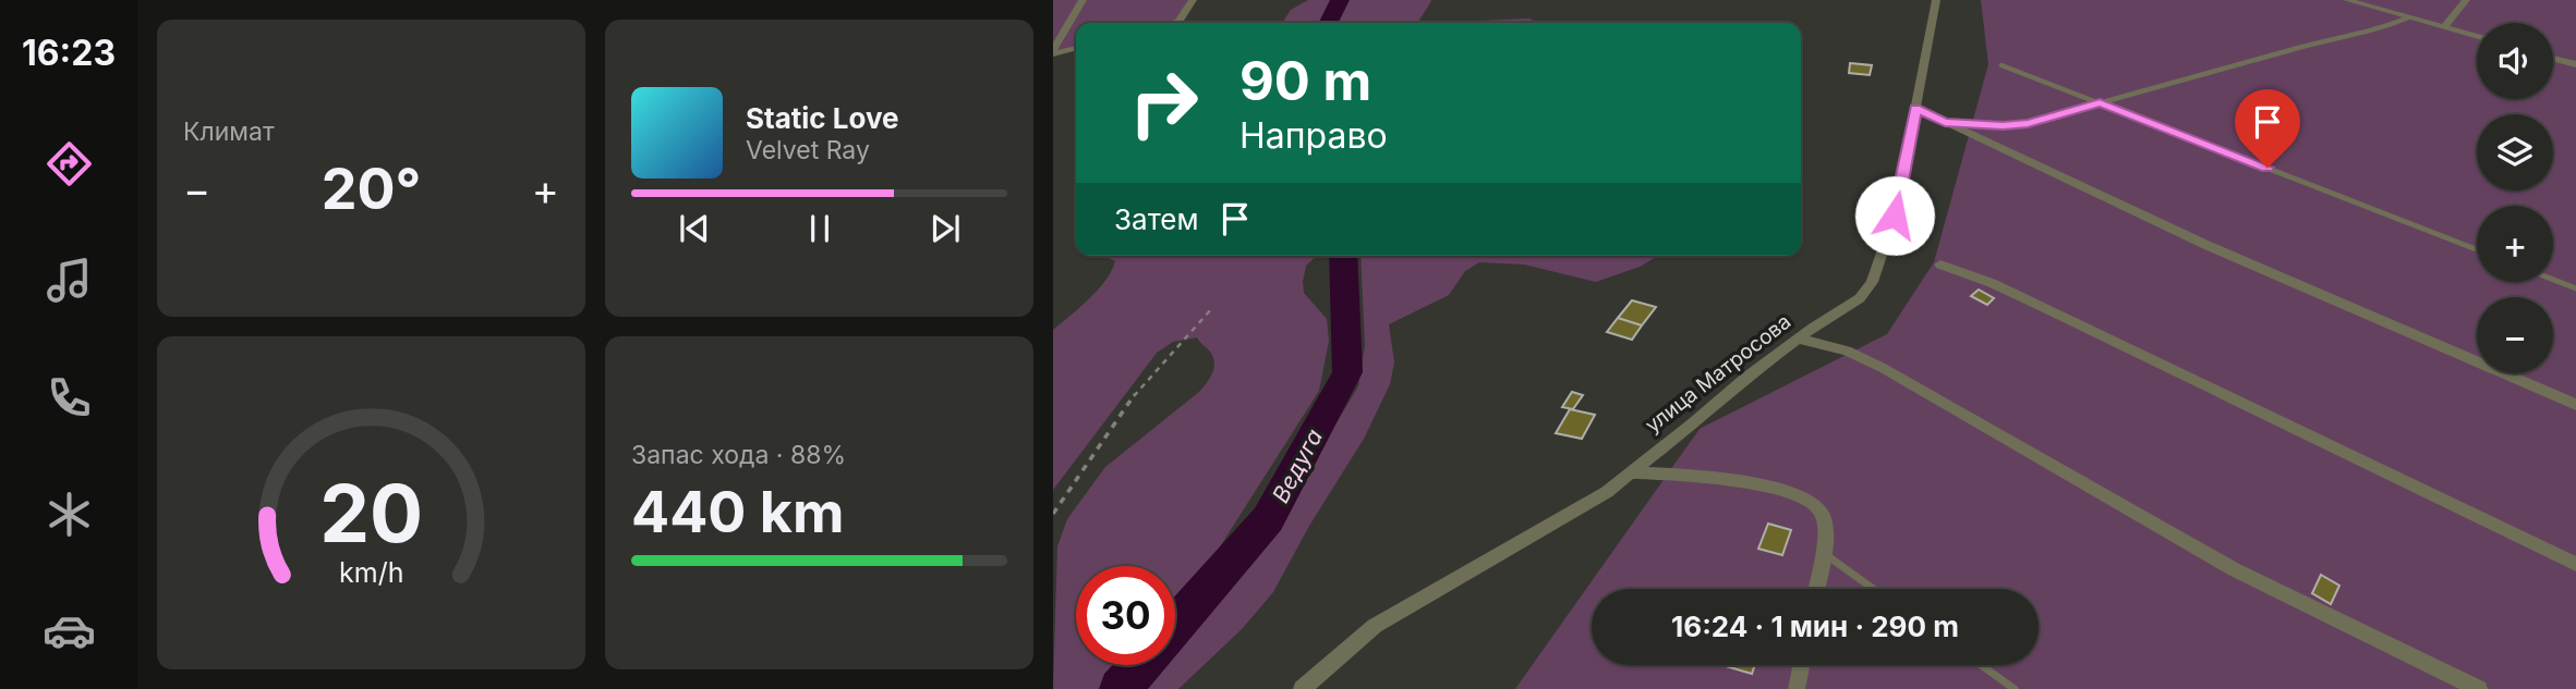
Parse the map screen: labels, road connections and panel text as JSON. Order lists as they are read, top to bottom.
{
  "streets": {
    "street": ["улица Матросова"]
  },
  "water": ["Ведуга"],
  "page": {
    "tabs": "16:23",
    "tile": [
      "Климат",
      ["Запас хода · 88%", "440 km"]
    ],
    "map_buttons": ["+", "−"],
    "turn": ["90 m", "Направо"],
    "song": ["Static Love", "Velvet Ray"],
    "heat": ["−", "20°", "+"],
    "then": "Затем",
    "limit": "30",
    "trip": "16:24 · 1 мин · 290 m",
    "gauge": ["20", "km/h"]
  }
}
